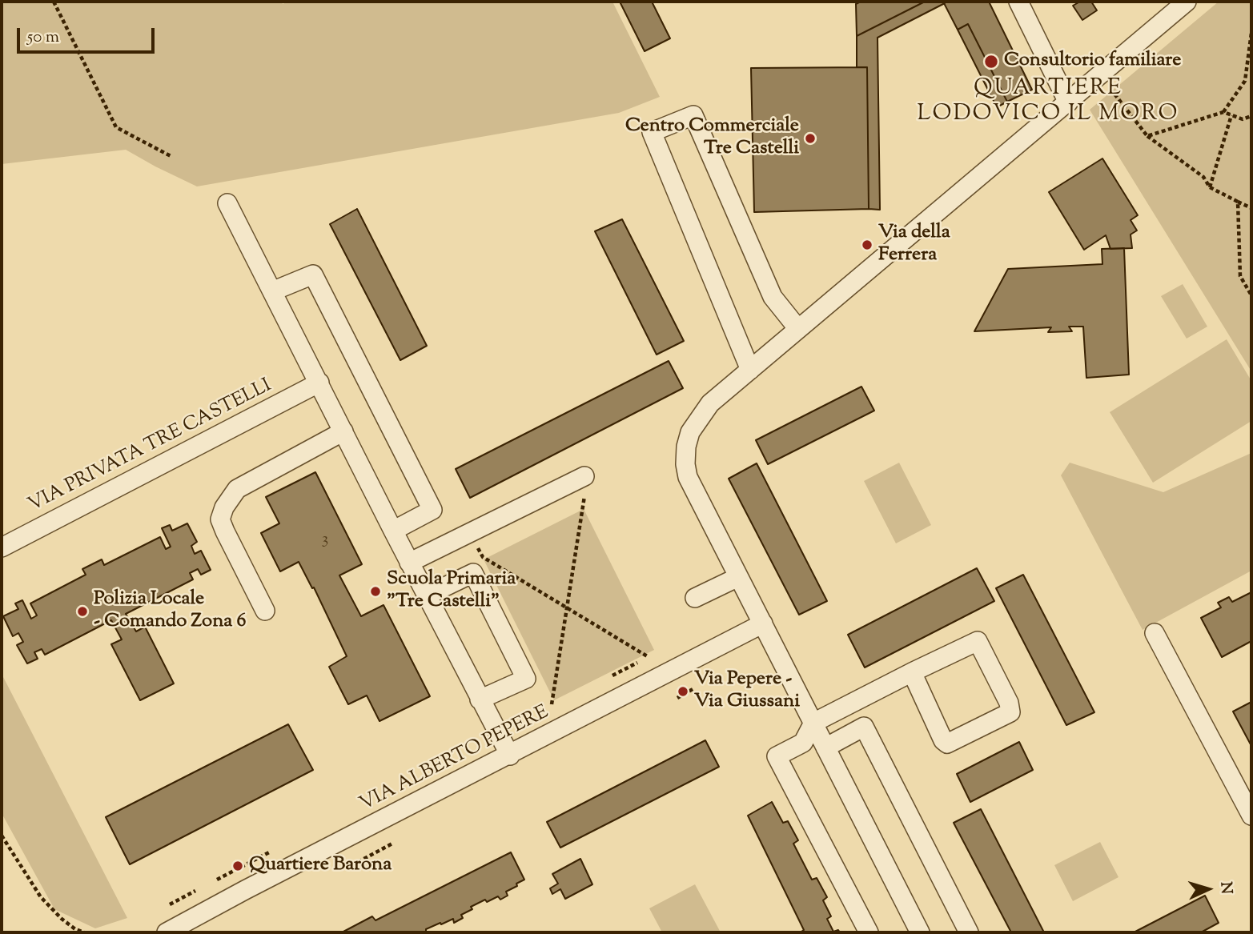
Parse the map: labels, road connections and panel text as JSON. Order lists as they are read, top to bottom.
{
  "streets": {
    "street": ["VIA PRIVATA TRE CASTELLI", "VIA ALBERTO PEPERE"]
  },
  "districts": ["QUARTIERE LODOVICO IL MORO"],
  "places": [
    "Consultorio familiare",
    "Centro Commerciale Tre Castelli",
    "Via della Ferrera",
    "Scuola Primaria \"Tre Castelli\"",
    "Polizia Locale - Comando Zona 6",
    "Via Pepere - Via Giussani",
    "Quartiere Barona"
  ],
  "house_numbers": ["3"],
  "scale_bar": "50 m",
  "north": "right"
}
